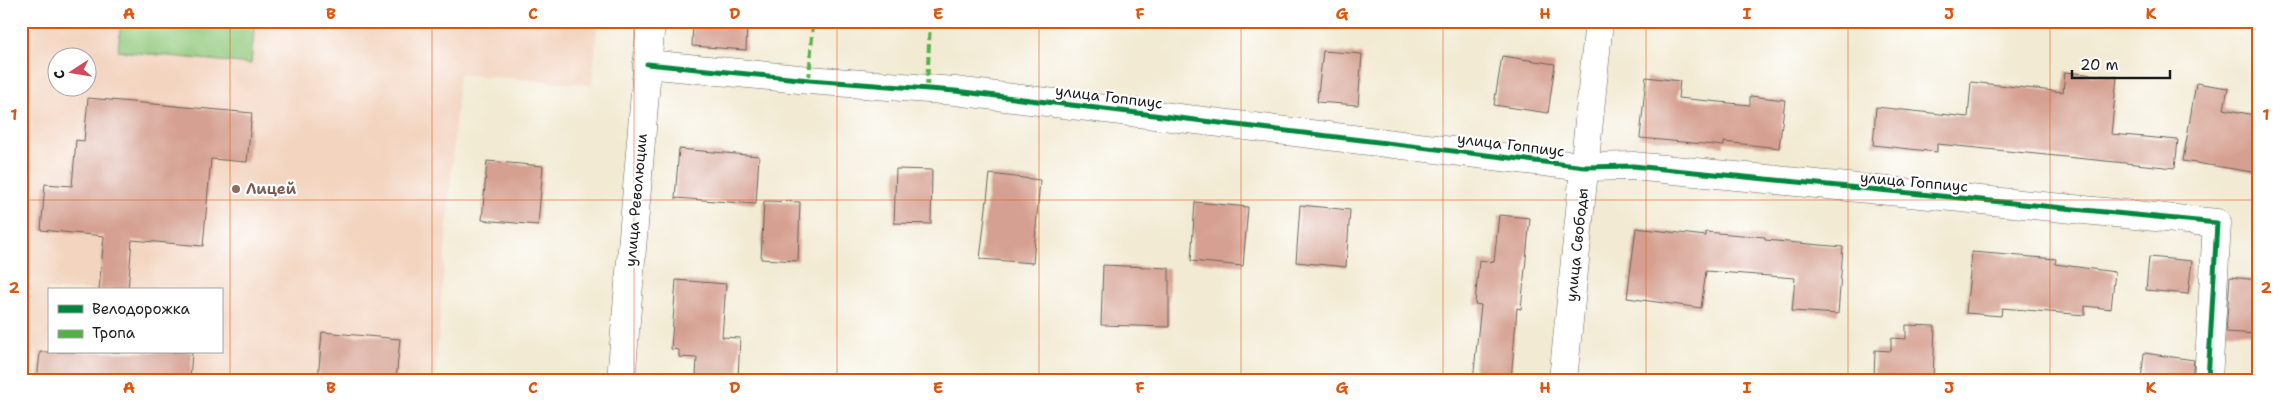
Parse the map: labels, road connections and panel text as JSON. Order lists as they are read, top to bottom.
{
  "streets": {
    "street": ["улица Гоппиус", "улица Революции", "улица Свободы"]
  },
  "crossings": [
    ["улица Гоппиус", "улица Революции"],
    ["улица Гоппиус", "улица Свободы"]
  ],
  "places": ["Лицей"],
  "legend": ["Велодорожка", "Тропа"],
  "scale_bar": "20 m",
  "north": "left",
  "grid": {
    "columns": [
      "A",
      "B",
      "C",
      "D",
      "E",
      "F",
      "G",
      "H",
      "I",
      "J",
      "K"
    ],
    "rows": ["1", "2"]
  }
}
